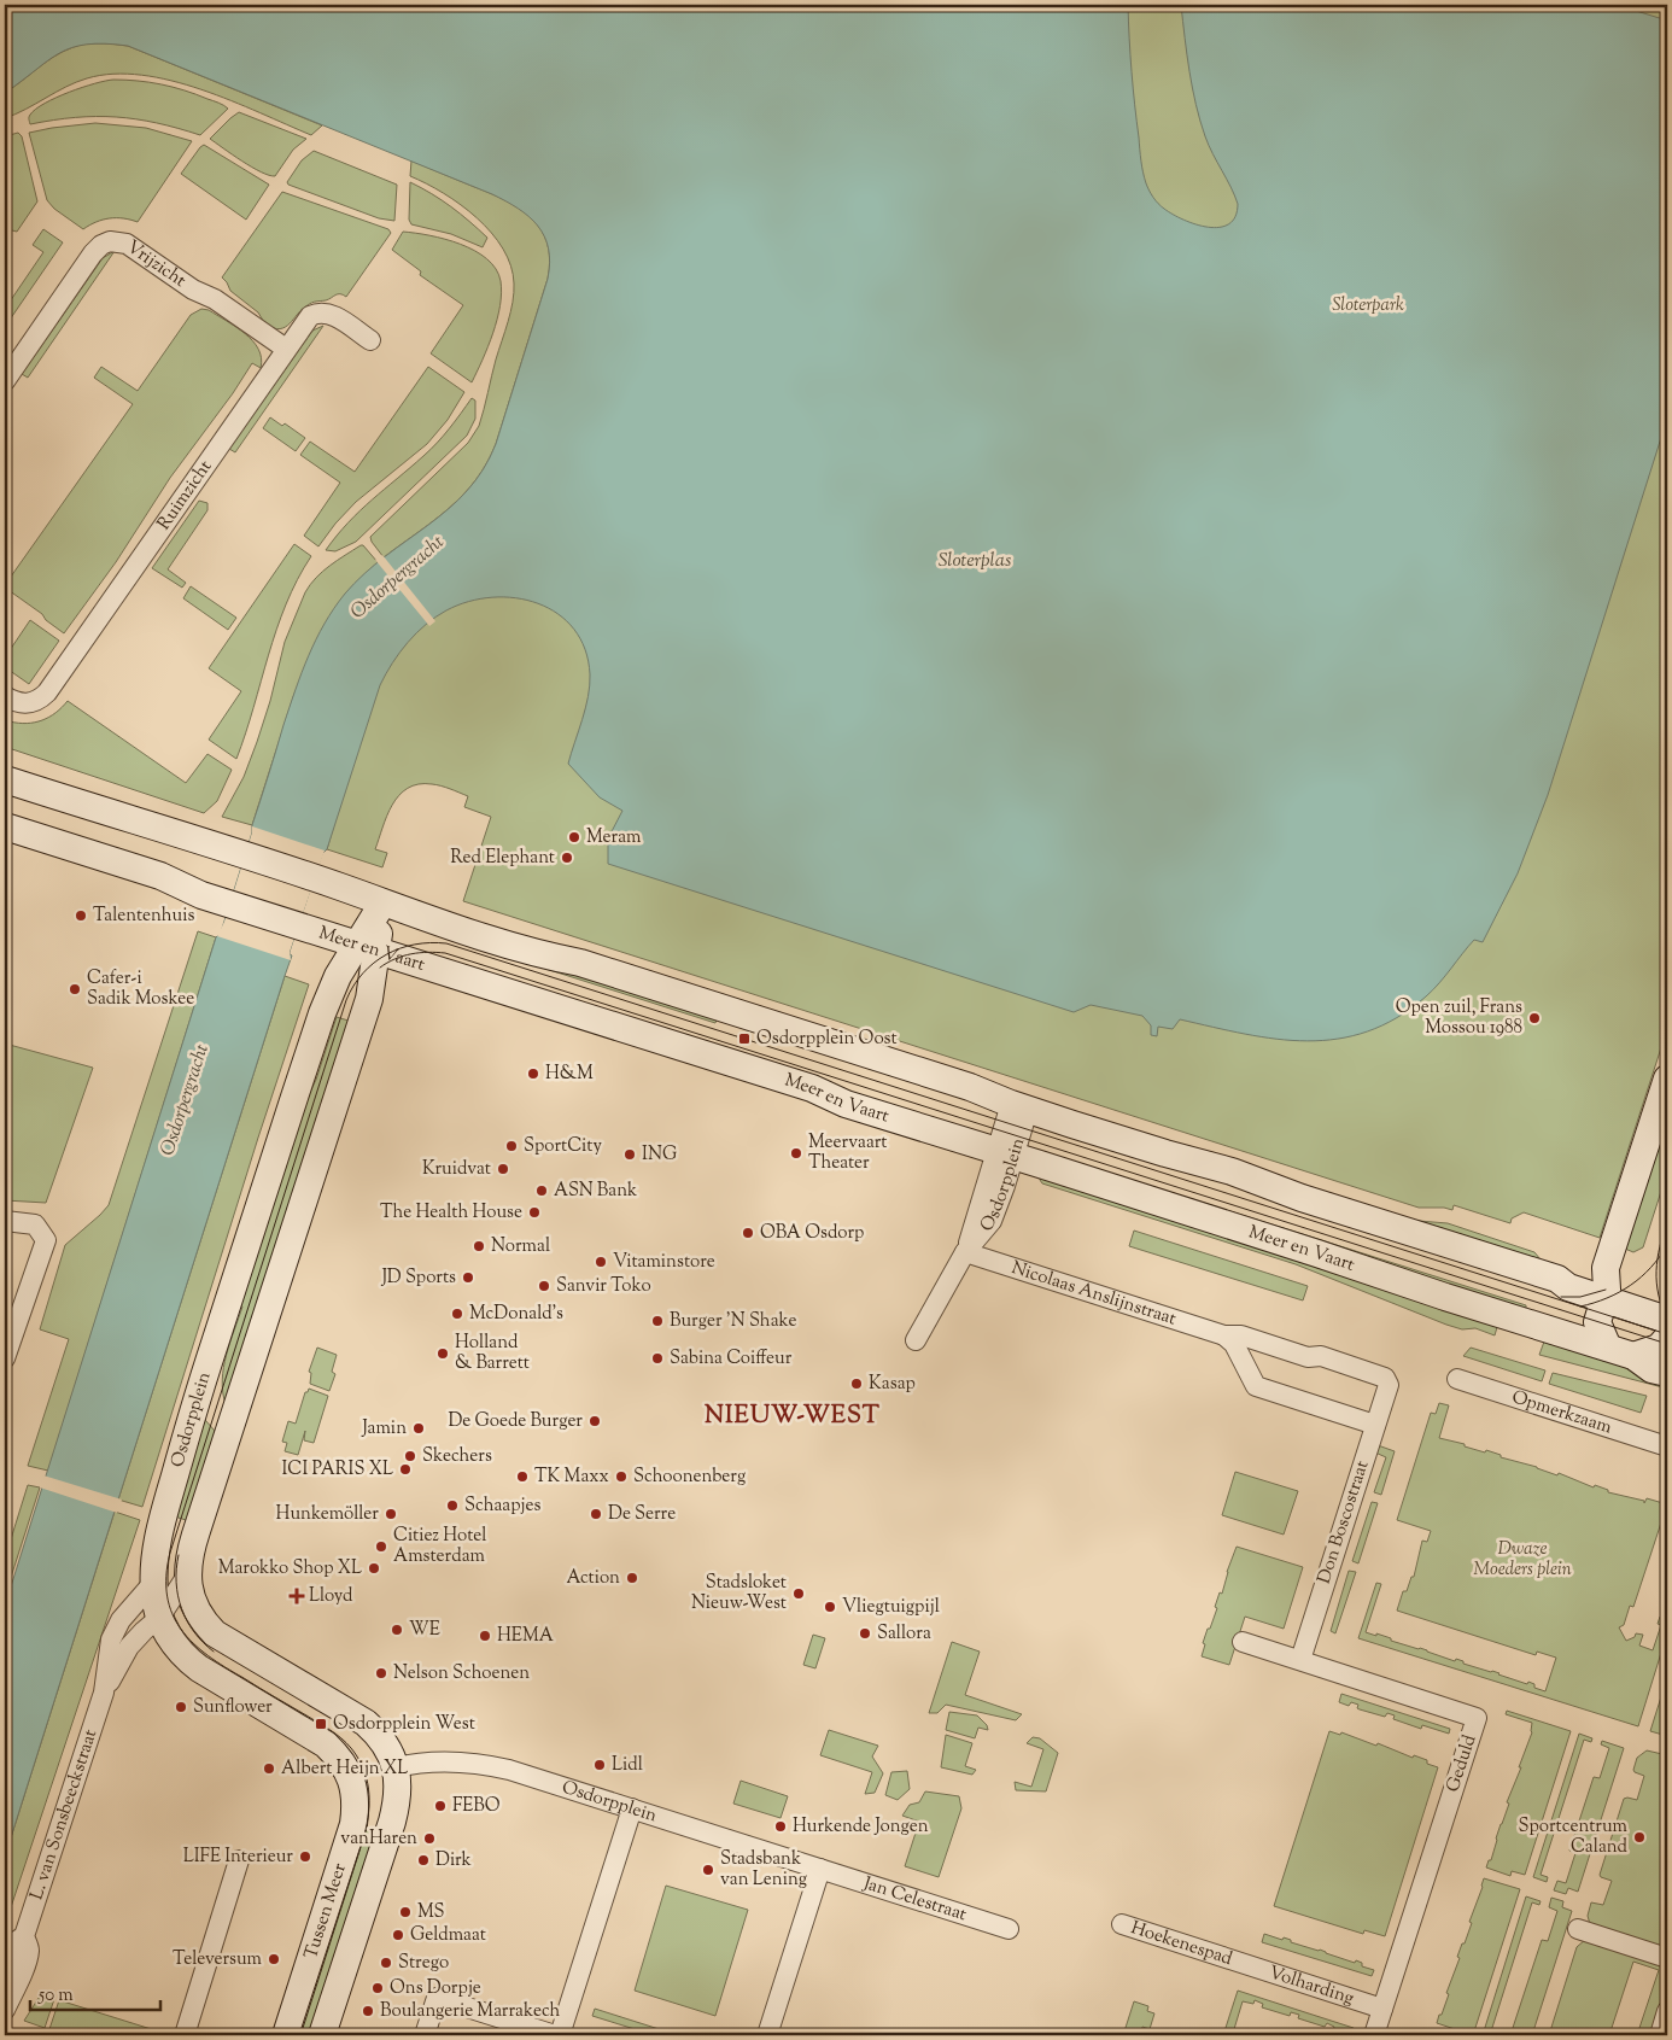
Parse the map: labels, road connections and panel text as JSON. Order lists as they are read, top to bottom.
{
  "streets": {
    "main road": ["Meer en Vaart", "Osdorpplein", "Tussen Meer"],
    "street": [
      "Vrijzicht",
      "Ruimzicht",
      "Nicolaas Anslijnstraat",
      "Opmerkzaam",
      "Don Boscostraat",
      "Geduld",
      "L. van Sonsbeeckstraat",
      "Jan Celestraat",
      "Hoekenespad",
      "Volharding"
    ]
  },
  "crossings": [
    ["Vrijzicht", "Ruimzicht"],
    ["Meer en Vaart", "Osdorpplein"],
    ["Osdorpplein", "Nicolaas Anslijnstraat"],
    ["Osdorpplein", "L. van Sonsbeeckstraat"],
    ["Osdorpplein", "Jan Celestraat"],
    ["Osdorpplein", "Tussen Meer"],
    ["Nicolaas Anslijnstraat", "Don Boscostraat"],
    ["Don Boscostraat", "Geduld"],
    ["Geduld", "Volharding"],
    ["Hoekenespad", "Volharding"]
  ],
  "districts": ["NIEUW-WEST"],
  "water": ["Sloterplas", "Osdorpergracht"],
  "parks": ["Sloterpark", "Dwaze Moeders plein"],
  "places": {
    "other": [
      "Meram",
      "Red Elephant",
      "Talentenhuis",
      "Cafer-i Sadik Moskee",
      "Open zuil, Frans Mossou 1988",
      "H&M",
      "SportCity",
      "Meervaart Theater",
      "ING",
      "Kruidvat",
      "ASN Bank",
      "The Health House",
      "OBA Osdorp",
      "Normal",
      "Vitaminstore",
      "JD Sports",
      "Sanvir Toko",
      "McDonald's",
      "Burger 'N Shake",
      "Holland & Barrett",
      "Sabina Coiffeur",
      "Kasap",
      "De Goede Burger",
      "Jamin",
      "Skechers",
      "ICI PARIS XL",
      "TK Maxx",
      "Schoonenberg",
      "Schaapjes",
      "Hunkemöller",
      "De Serre",
      "Citiez Hotel Amsterdam",
      "Marokko Shop XL",
      "Action",
      "Stadsloket Nieuw-West",
      "Vliegtuigpijl",
      "WE",
      "Sallora",
      "HEMA",
      "Nelson Schoenen",
      "Sunflower",
      "Lidl",
      "Albert Heijn XL",
      "FEBO",
      "Hurkende Jongen",
      "Sportcentrum Caland",
      "vanHaren",
      "LIFE Interieur",
      "Dirk",
      "Stadsbank van Lening",
      "MS",
      "Geldmaat",
      "Televersum",
      "Strego",
      "Ons Dorpje",
      "Boulangerie Marrakech"
    ],
    "transit": ["Osdorpplein Oost", "Osdorpplein West"],
    "health": ["Lloyd"]
  },
  "scale_bar": "50 m"
}
